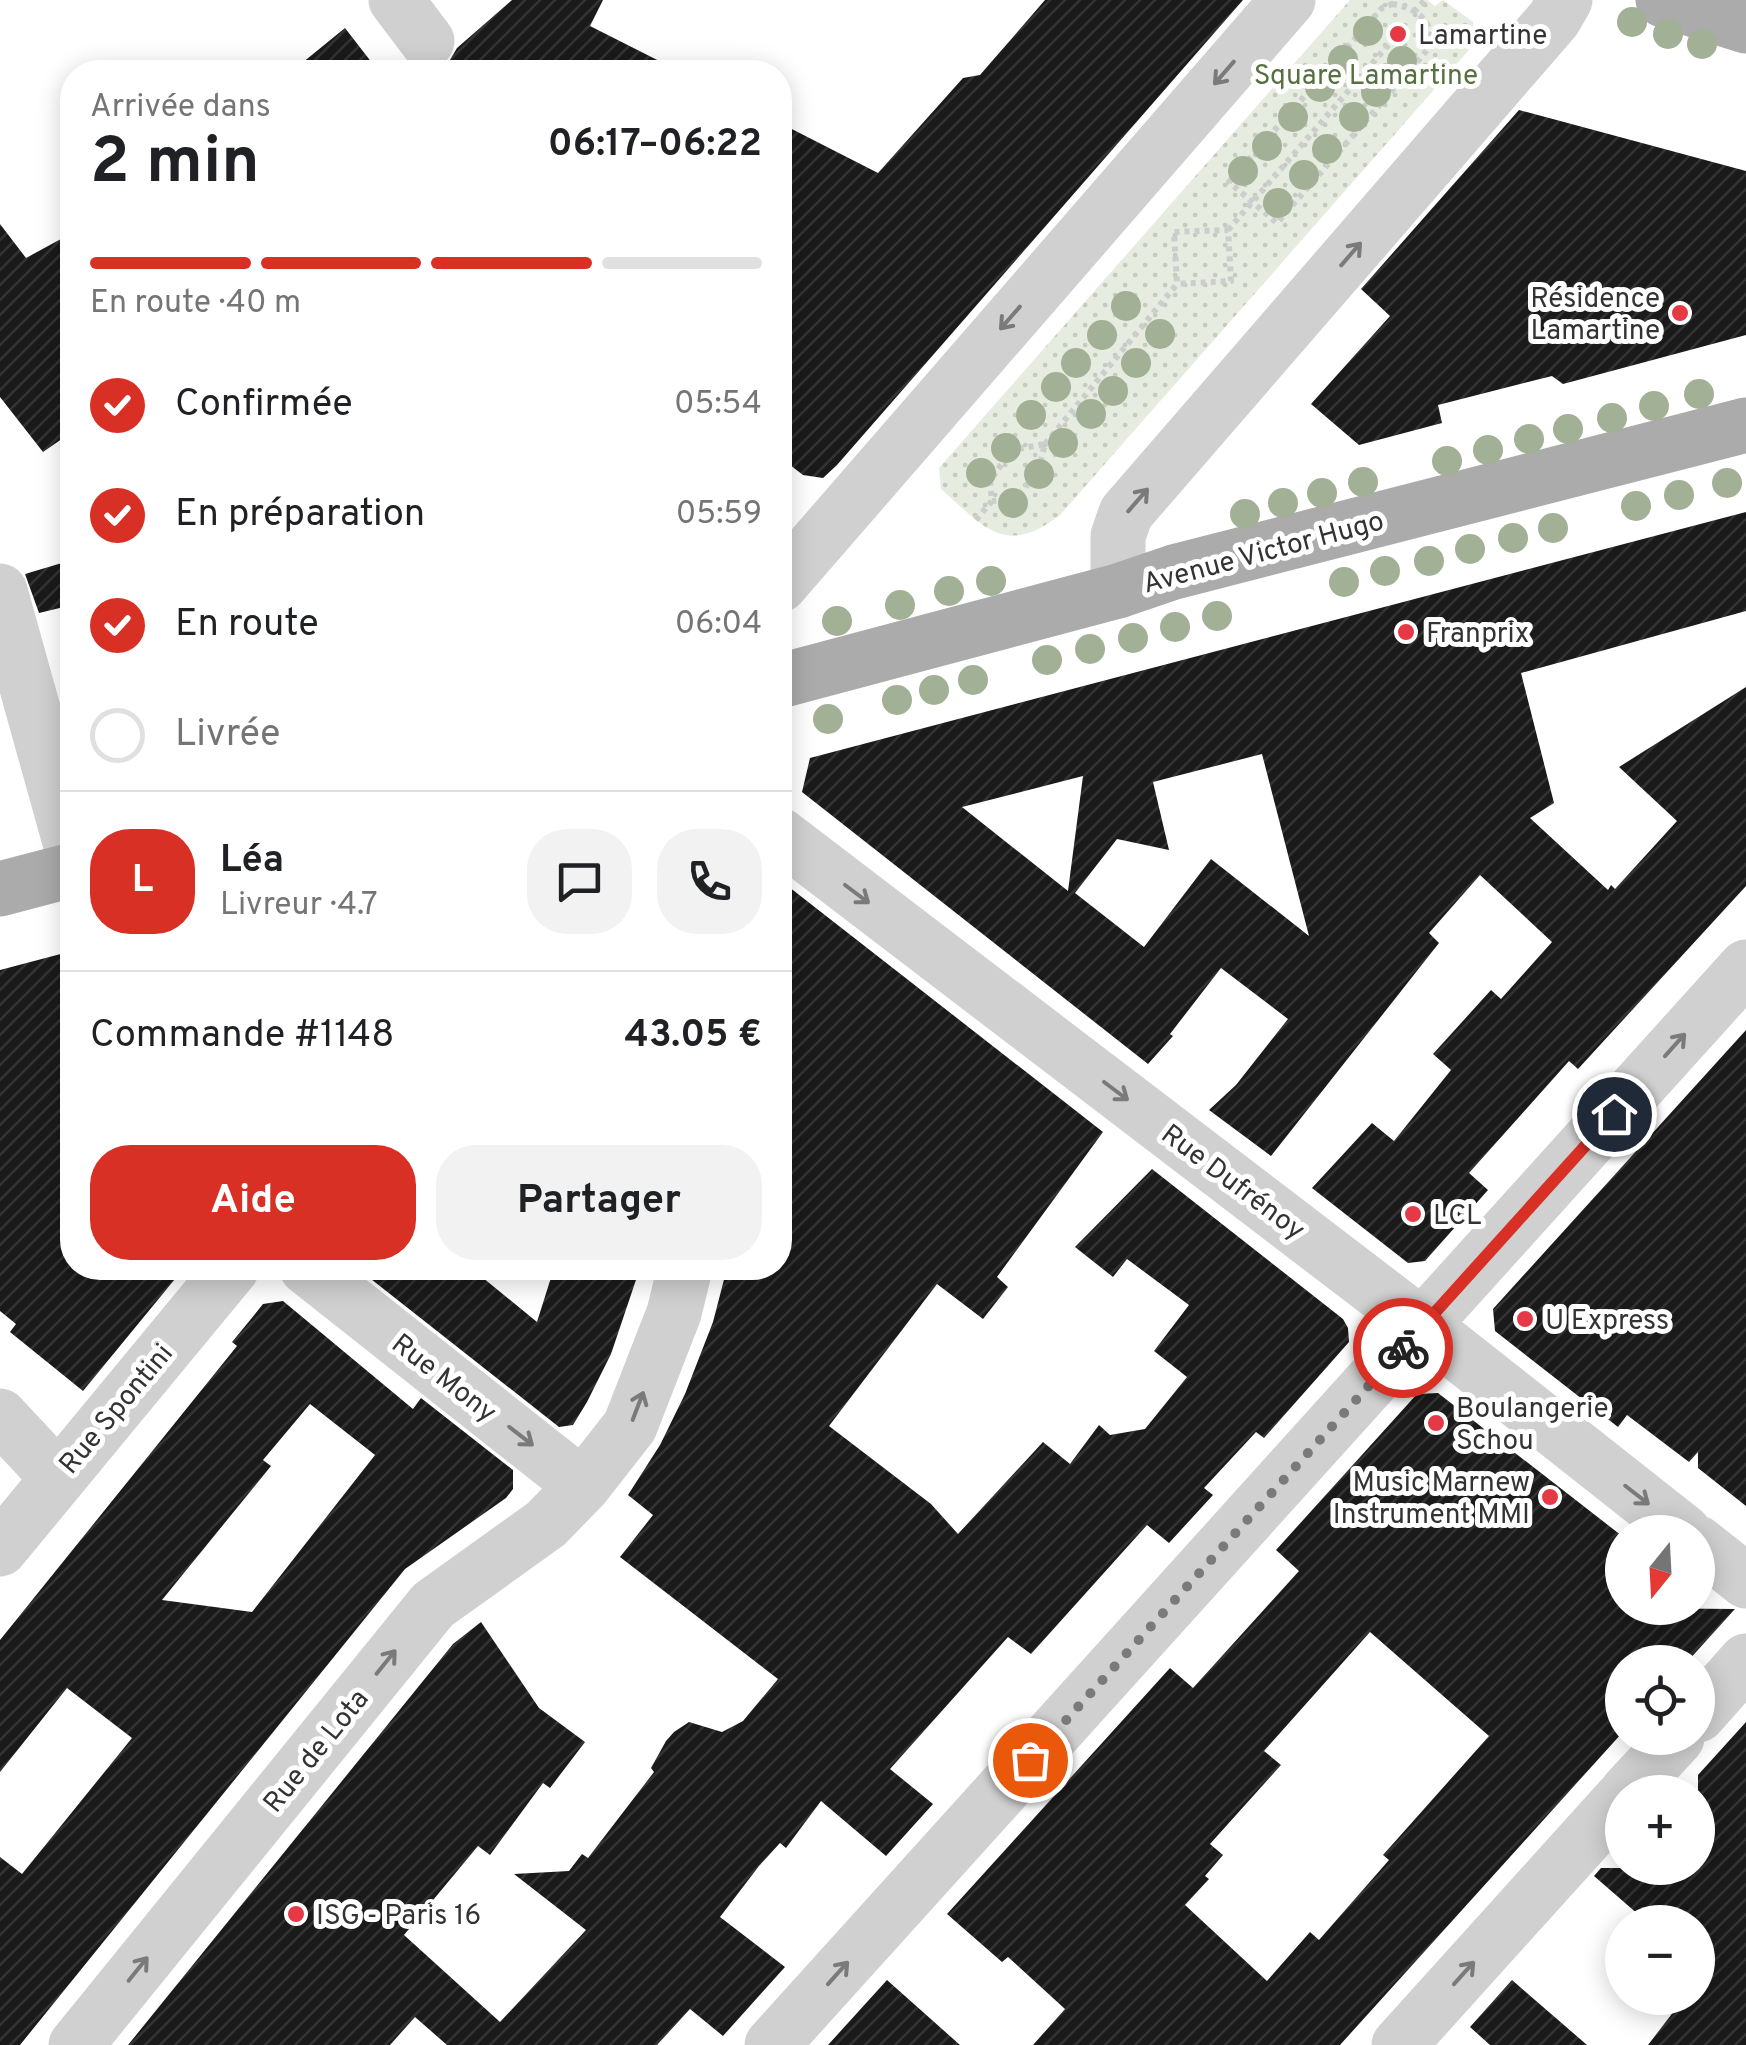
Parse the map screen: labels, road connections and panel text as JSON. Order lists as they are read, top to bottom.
{
  "streets": {
    "main road": ["Avenue Victor Hugo"],
    "street": [
      "Rue Dufrénoy",
      "Rue Mony",
      "Rue Spontini",
      "Rue de Lota"
    ]
  },
  "crossings": [
    ["Rue Mony", "Rue de Lota"]
  ],
  "one_way": ["Rue Dufrénoy", "Rue Mony", "Rue de Lota"],
  "parks": ["Square Lamartine"],
  "places": [
    "Lamartine",
    "Résidence Lamartine",
    "Franprix",
    "LCL",
    "U Express",
    "Boulangerie Schou",
    "Music Marnew Instrument MMI",
    "ISG - Paris 16"
  ],
  "north": "bottom",
  "page": {
    "heading": ["2 min", "Arrivée dans", "06:17–06:22"],
    "panel": [
      "Léa",
      "Livreur · 4.7",
      "Commande #1148",
      "43.05 €"
    ],
    "bar": "En route · 40 m",
    "list": [
      ["Confirmée", "05:54"],
      ["En préparation", "05:59"],
      ["En route", "06:04"],
      "Livrée"
    ],
    "round": "L",
    "buttons": ["Aide", "Partager"],
    "map_buttons": ["+", "−"]
  }
}
